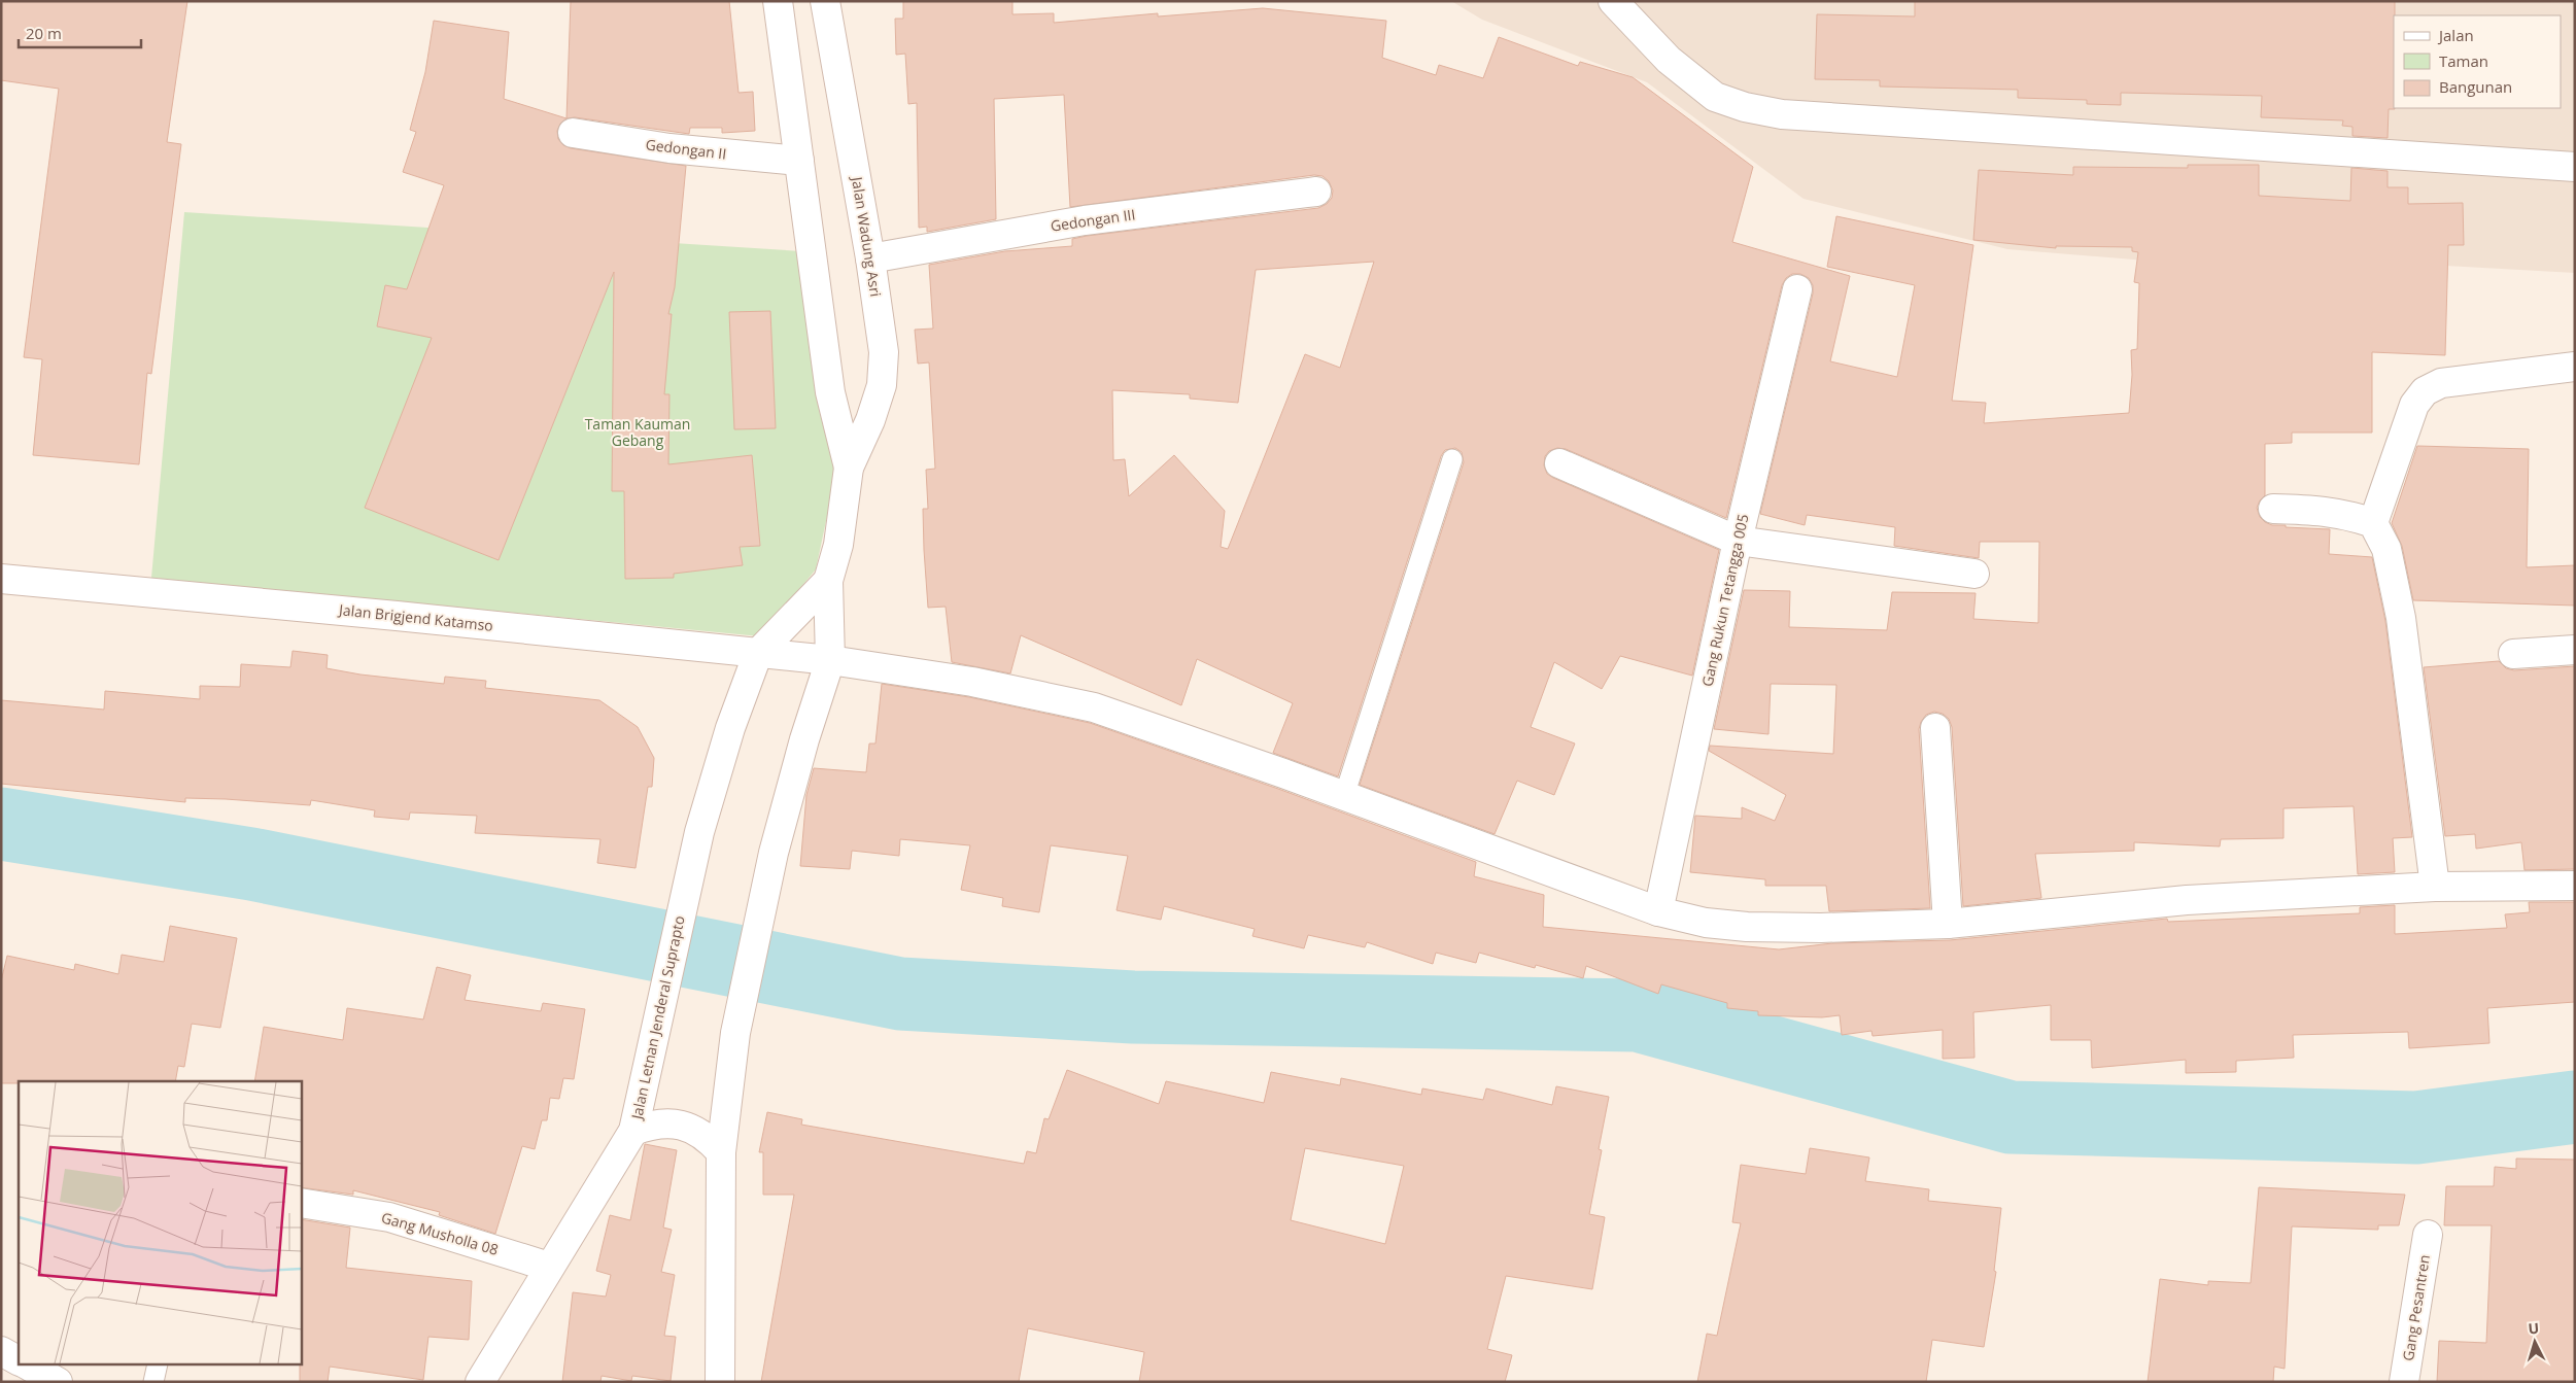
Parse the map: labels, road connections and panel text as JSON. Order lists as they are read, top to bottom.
{
  "streets": {
    "street": [
      "Gedongan II",
      "Gedongan III",
      "Jalan Wadung Asri",
      "Gang Rukun Tetangga 005",
      "Jalan Brigjend Katamso",
      "Jalan Letnan Jenderal Suprapto",
      "Gang Musholla 08",
      "Gang Pesantren"
    ]
  },
  "crossings": [
    ["Gedongan II", "Jalan Wadung Asri"],
    ["Gedongan III", "Jalan Wadung Asri"],
    ["Jalan Wadung Asri", "Jalan Brigjend Katamso"],
    ["Jalan Wadung Asri", "Jalan Letnan Jenderal Suprapto"],
    ["Gang Rukun Tetangga 005", "Jalan Brigjend Katamso"],
    ["Jalan Brigjend Katamso", "Jalan Letnan Jenderal Suprapto"],
    ["Jalan Letnan Jenderal Suprapto", "Gang Musholla 08"]
  ],
  "parks": ["Taman Kauman Gebang"],
  "legend": ["Jalan", "Taman", "Bangunan"],
  "scale_bar": "20 m",
  "north": "top"
}
